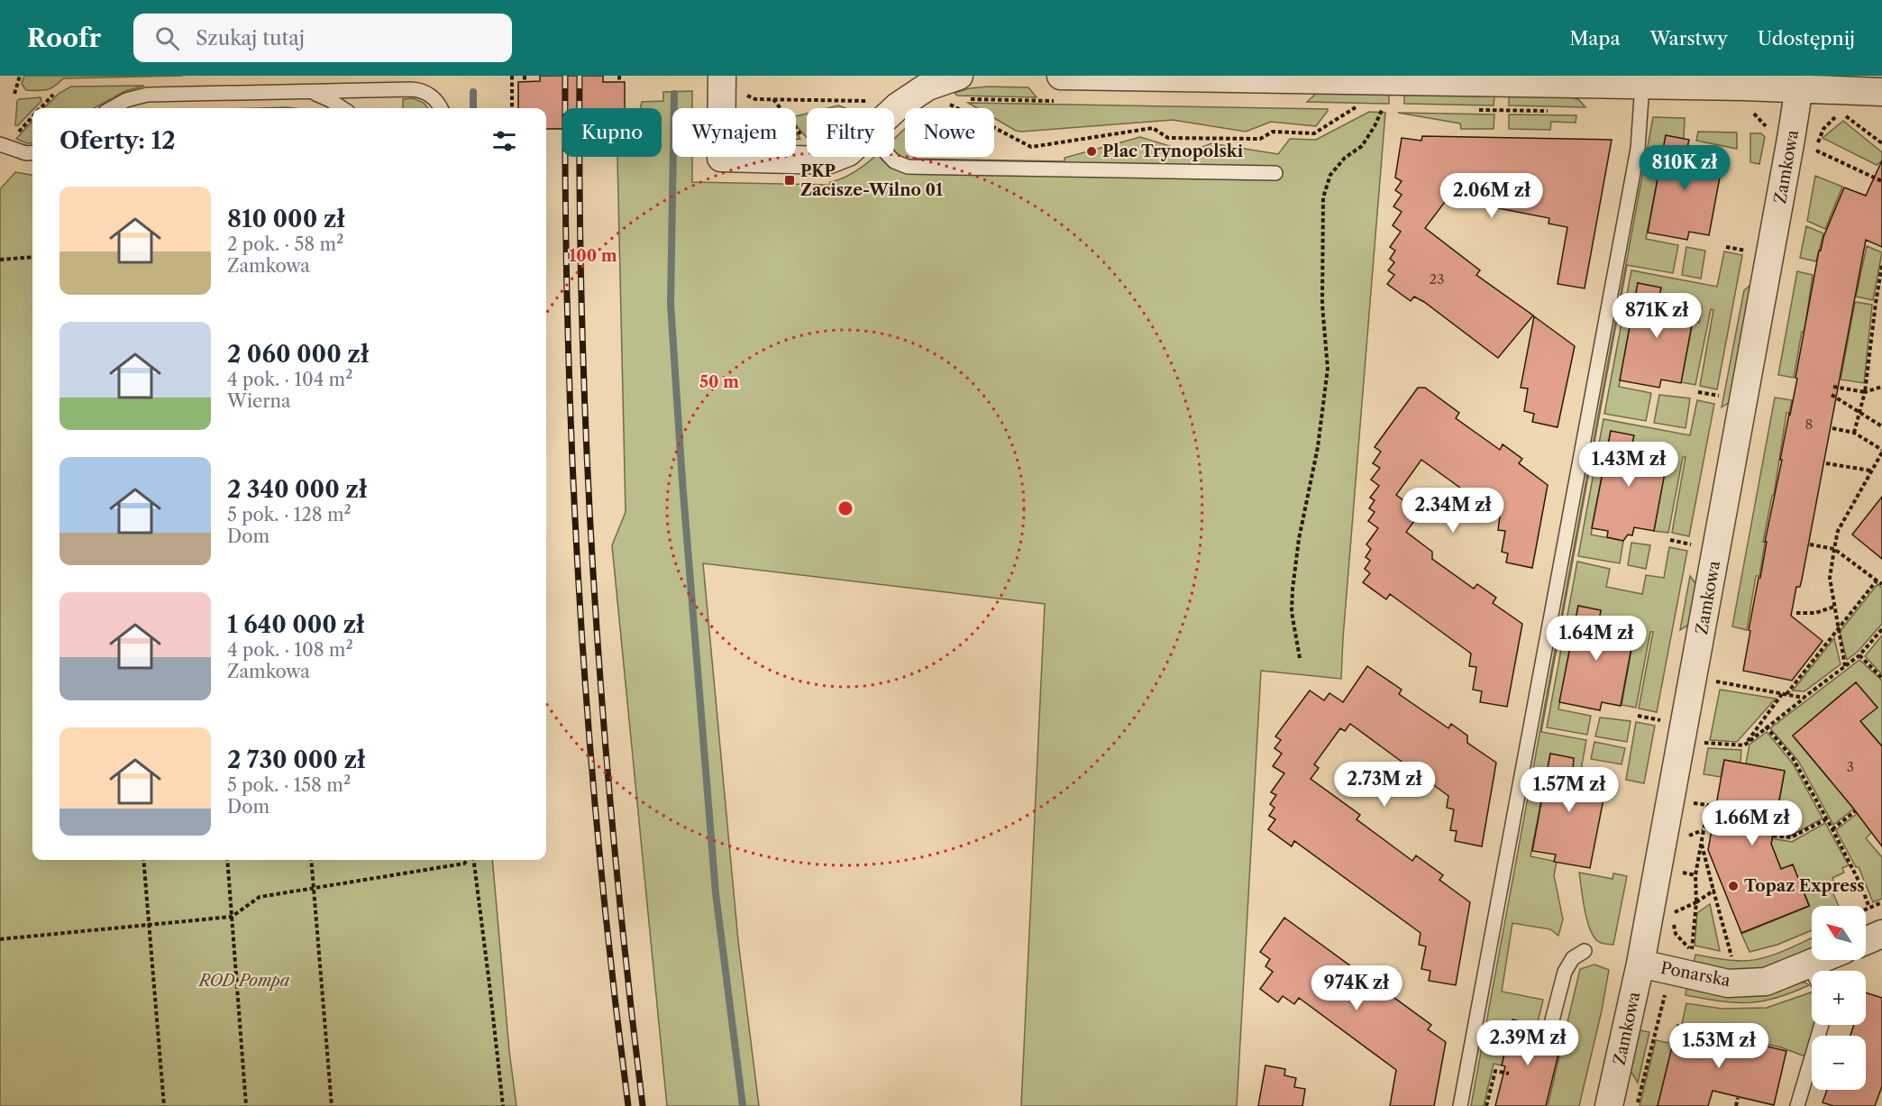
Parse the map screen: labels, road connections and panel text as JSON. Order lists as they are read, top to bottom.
{
  "streets": {
    "street": ["Zamkowa", "Ponarska"]
  },
  "crossings": [
    ["Zamkowa", "Ponarska"]
  ],
  "parks": ["ROD Pompa"],
  "places": {
    "other": ["Plac Trynopolski", "Topaz Express"],
    "transit": ["PKP Zacisze-Wilno 01"]
  },
  "house_numbers": ["23", "8", "3"],
  "north": "top left",
  "page": {
    "header": "Roofr",
    "search": "Szukaj tutaj",
    "nav": ["Mapa", "Warstwy", "Udostępnij"],
    "chip": [
      "Kupno",
      "Wynajem",
      "Filtry",
      "Nowe"
    ],
    "heading": "Oferty: 12",
    "price": [
      "810K zł",
      "2.06M zł",
      "871K zł",
      "1.43M zł",
      "2.34M zł",
      "1.64M zł",
      "2.73M zł",
      "1.57M zł",
      "1.66M zł",
      "974K zł",
      "2.39M zł",
      "1.53M zł"
    ],
    "list": [
      {
        "name": "810 000 zł",
        "note": "2 pok. · 58 m² · Zamkowa"
      },
      {
        "name": "2 060 000 zł",
        "note": "4 pok. · 104 m² · Wierna"
      },
      {
        "name": "2 340 000 zł",
        "note": "5 pok. · 128 m² · Dom"
      },
      {
        "name": "1 640 000 zł",
        "note": "4 pok. · 108 m² · Zamkowa"
      },
      {
        "name": "2 730 000 zł",
        "note": "5 pok. · 158 m² · Dom"
      }
    ],
    "map_buttons": ["+", "−"]
  },
  "rings": ["100 m", "50 m"]
}
